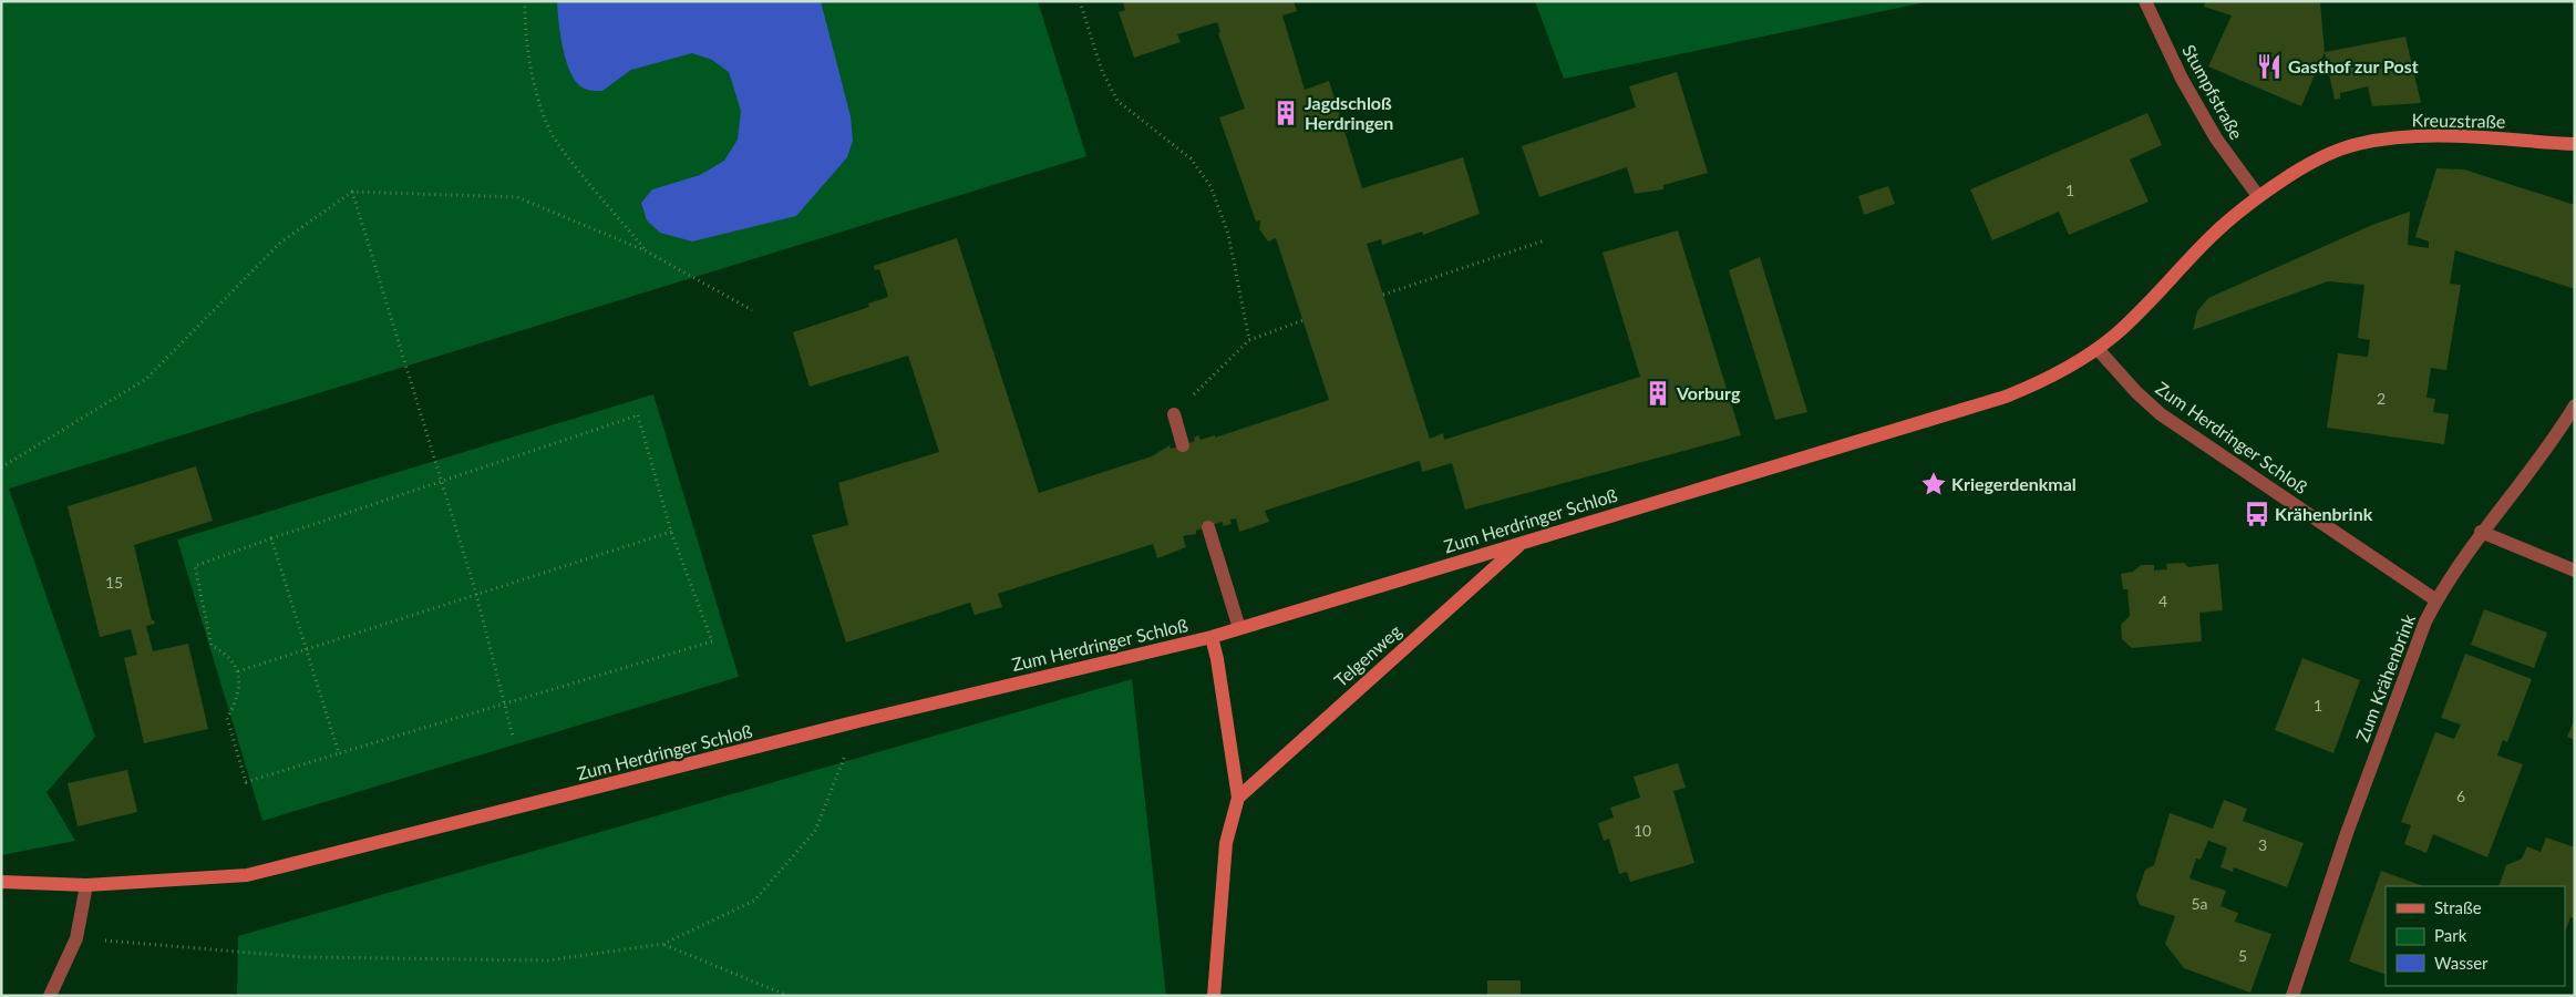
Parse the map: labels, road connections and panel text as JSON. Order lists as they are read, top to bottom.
{
  "streets": {
    "main road": ["Kreuzstraße", "Zum Herdringer Schloß", "Telgenweg"],
    "street": ["Stumpfstraße", "Zum Krähenbrink"]
  },
  "crossings": [
    ["Stumpfstraße", "Kreuzstraße"],
    ["Kreuzstraße", "Zum Herdringer Schloß"],
    ["Zum Herdringer Schloß", "Telgenweg"],
    ["Zum Herdringer Schloß", "Zum Krähenbrink"]
  ],
  "places": {
    "restaurant": ["Gasthof zur Post"],
    "building": ["Jagdschloß Herdringen", "Vorburg"],
    "place": ["Kriegerdenkmal"],
    "bus stop": ["Krähenbrink"]
  },
  "house_numbers": [
    "1",
    "2",
    "15",
    "4",
    "1",
    "6",
    "10",
    "3",
    "5a",
    "5"
  ],
  "legend": ["Straße", "Park", "Wasser"]
}
